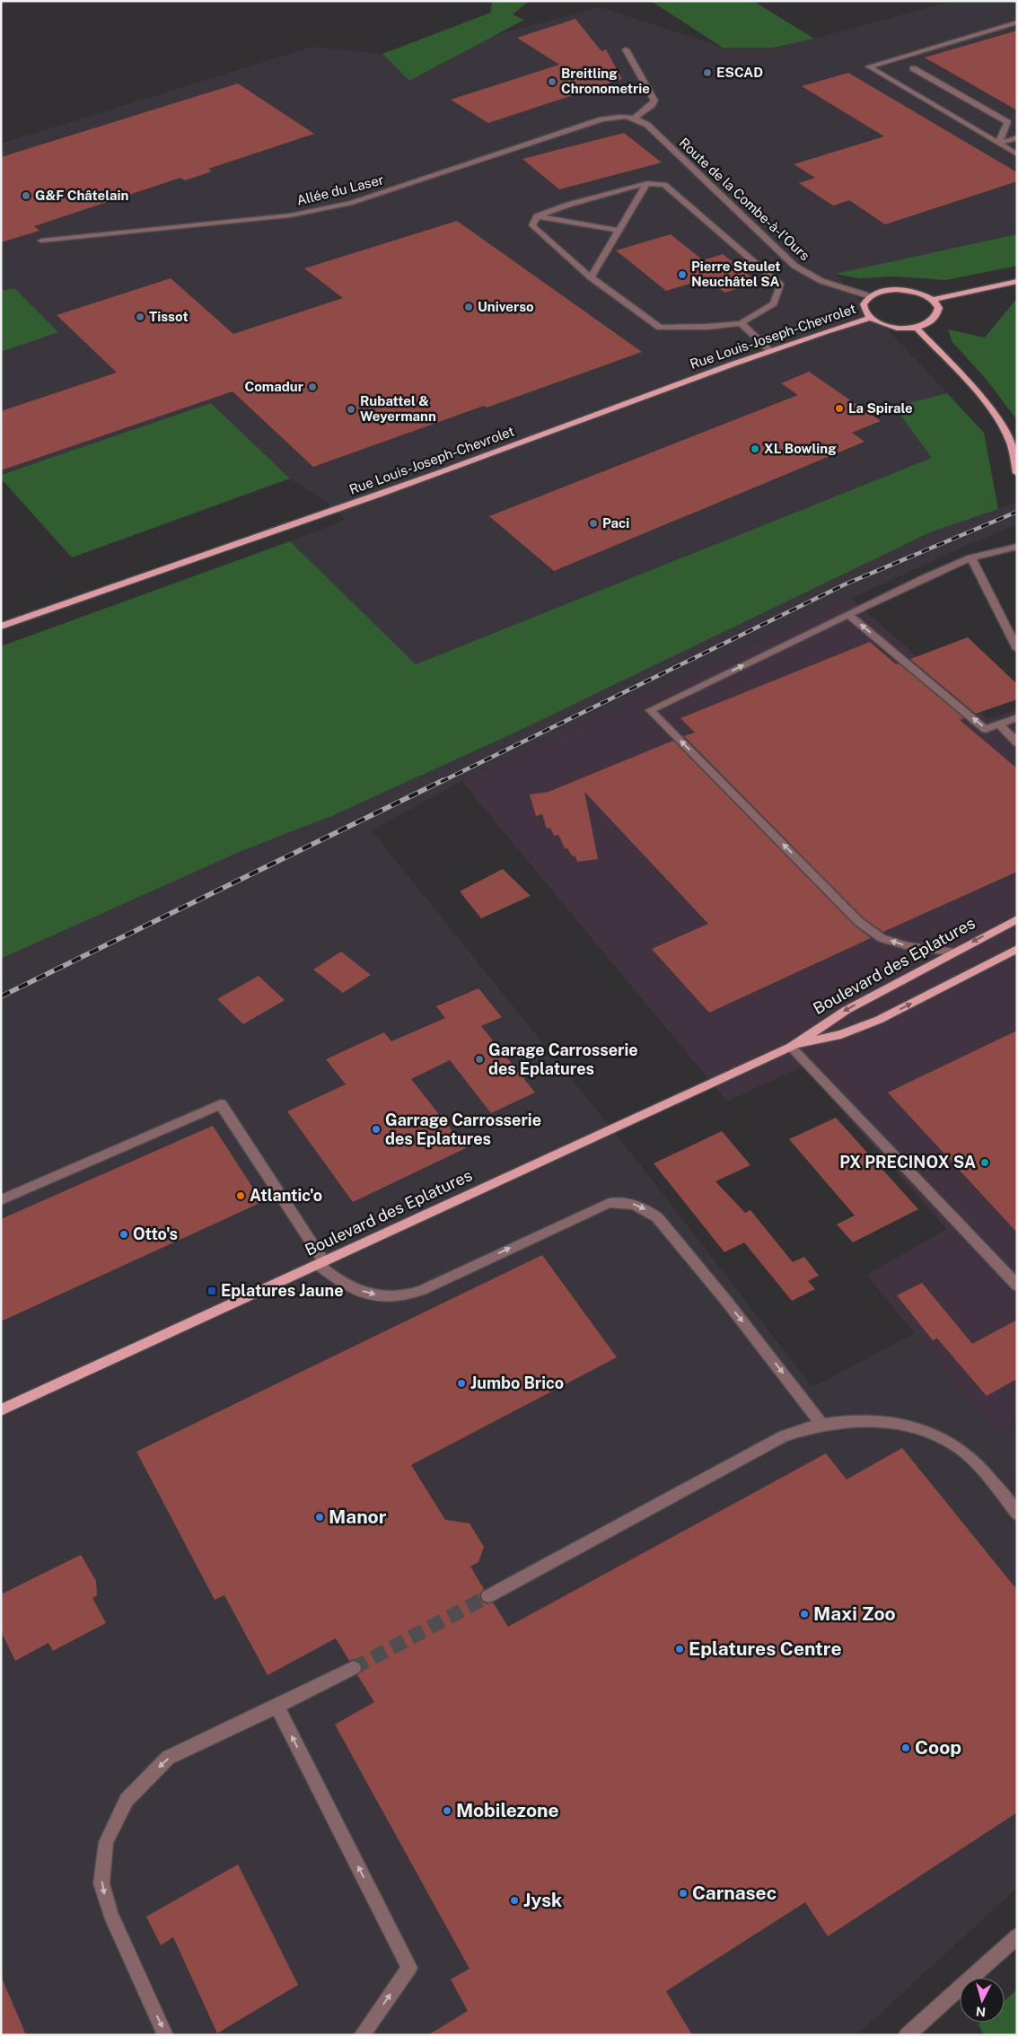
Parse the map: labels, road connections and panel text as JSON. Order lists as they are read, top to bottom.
{
  "streets": {
    "main road": ["Rue Louis-Joseph-Chevrolet", "Boulevard des Eplatures"],
    "street": ["Allée du Laser", "Route de la Combe-à-l'Ours"]
  },
  "crossings": [
    ["Allée du Laser", "Route de la Combe-à-l'Ours"]
  ],
  "places": {
    "other": [
      "ESCAD",
      "Breitling Chronometrie",
      "G&F Châtelain",
      "Pierre Steulet Neuchâtel SA",
      "Universo",
      "Tissot",
      "Comadur",
      "La Spirale",
      "Rubattel & Weyermann",
      "XL Bowling",
      "Paci",
      "Garage Carrosserie des Eplatures",
      "Garrage Carrosserie des Eplatures",
      "PX PRECINOX SA",
      "Atlantic'o",
      "Otto's",
      "Jumbo Brico",
      "Manor",
      "Maxi Zoo",
      "Eplatures Centre",
      "Coop",
      "Mobilezone",
      "Carnasec",
      "Jysk"
    ],
    "transit": ["Eplatures Jaune"]
  },
  "north": "bottom"
}
